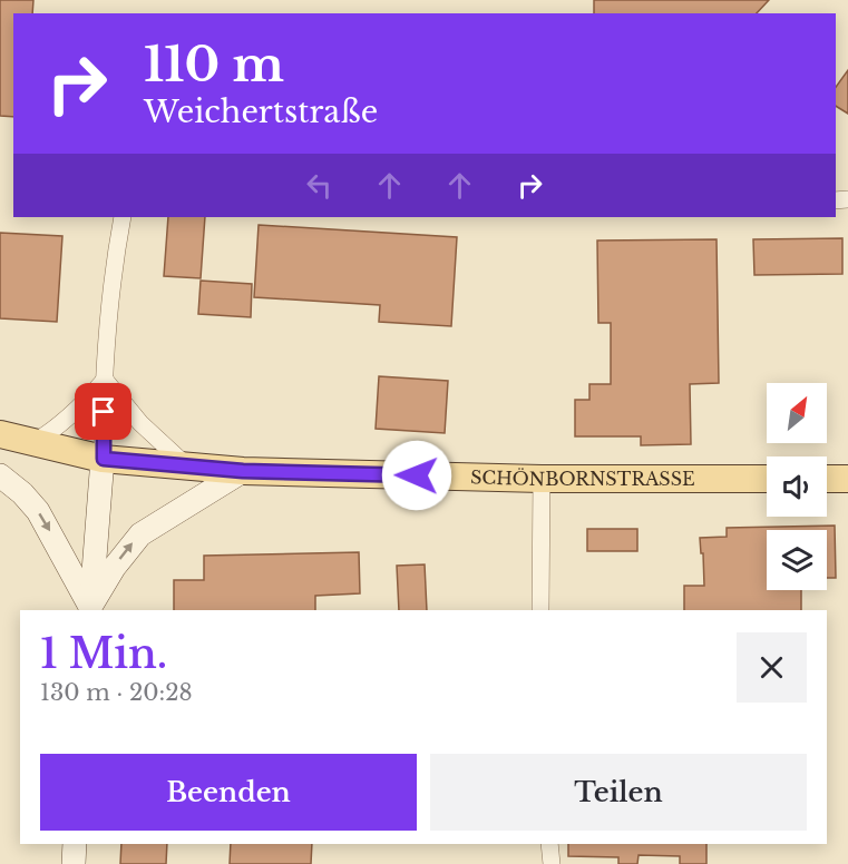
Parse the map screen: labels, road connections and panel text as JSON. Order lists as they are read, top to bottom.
{
  "streets": {
    "main road": ["SCHÖNBORNSTRASSE"]
  },
  "north": "top right",
  "page": {
    "turn": ["110 m", "Weichertstraße"],
    "heading": ["1 Min.", "130 m · 20:28"],
    "buttons": ["Beenden", "Teilen"]
  }
}
